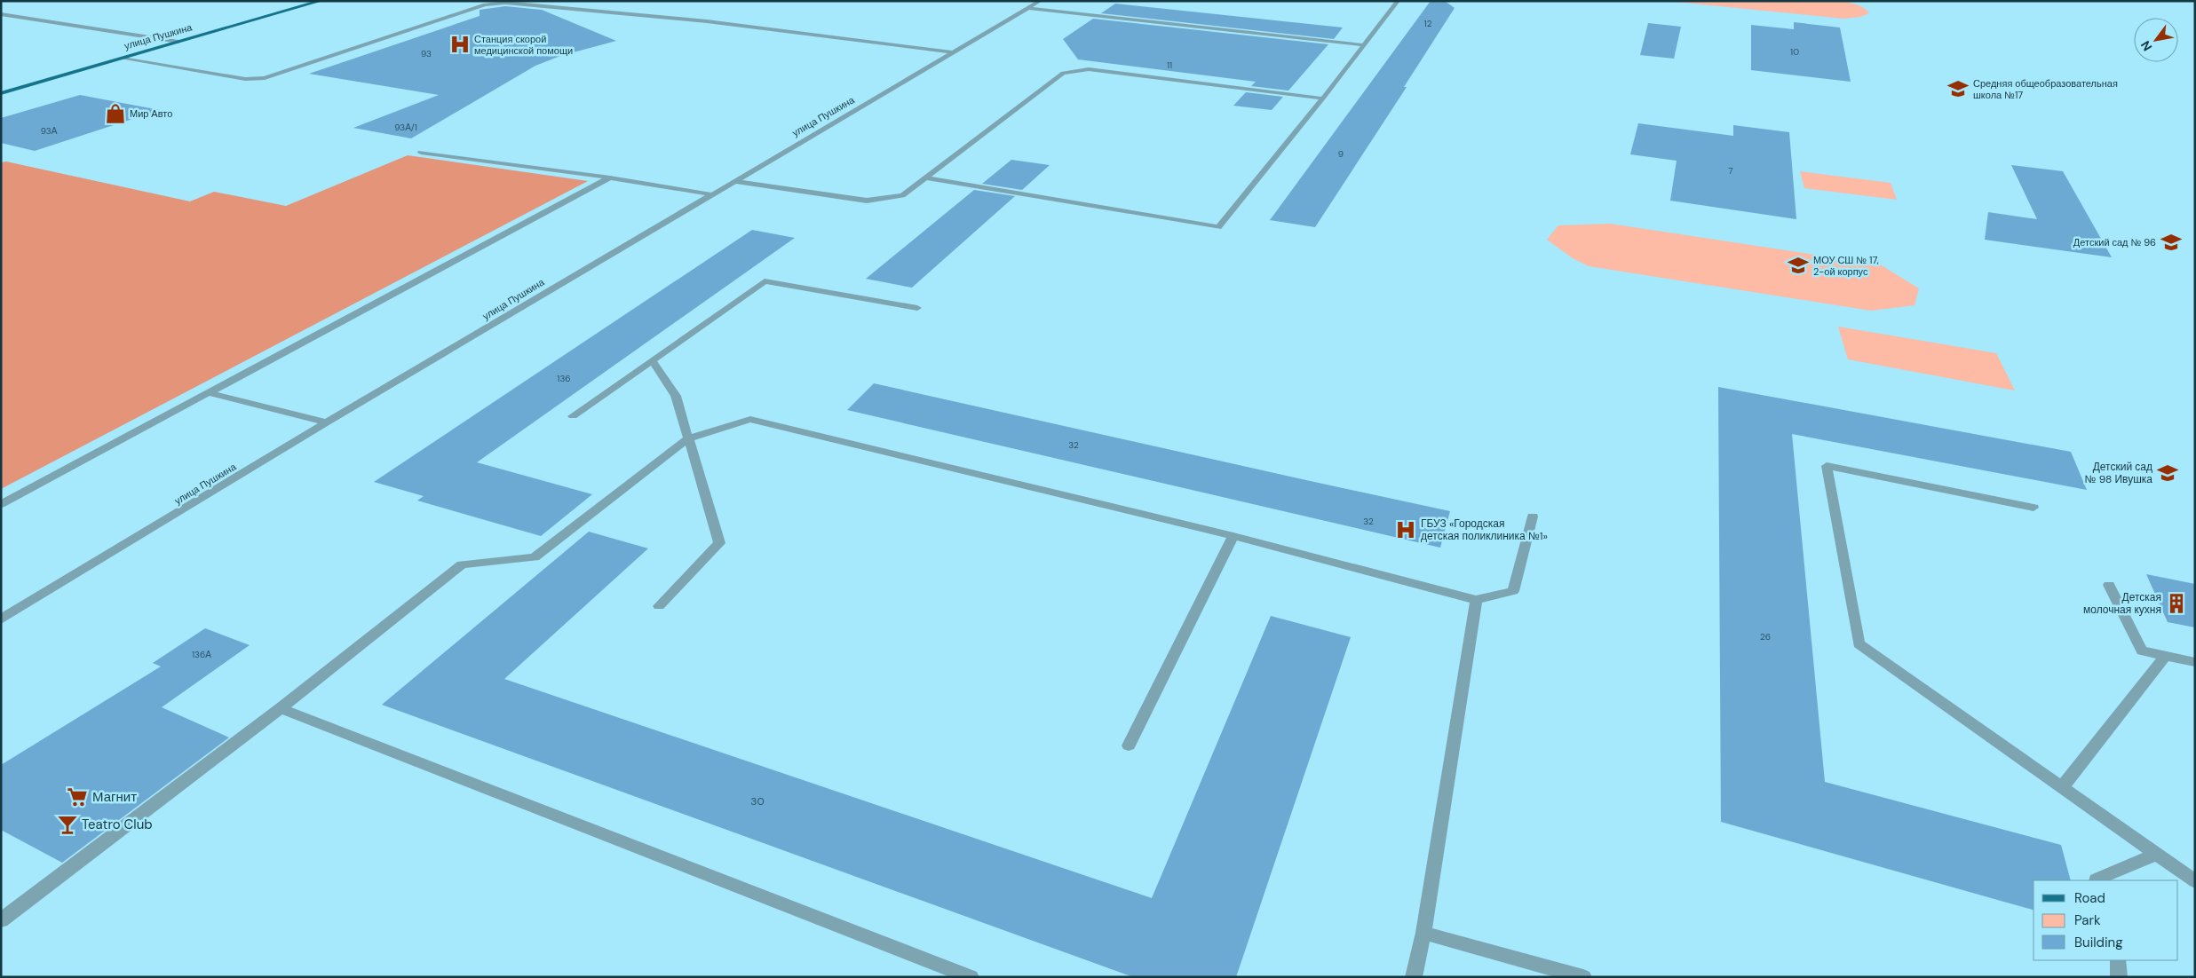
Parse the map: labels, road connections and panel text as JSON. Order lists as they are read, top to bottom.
{
  "streets": {
    "main road": ["улица Пушкина"]
  },
  "places": {
    "hospital": ["Станция скорой медицинской помощи", "ГБУЗ «Городская детская поликлиника №1»"],
    "school or university": [
      "Средняя общеобразовательная школа №17",
      "Детский сад № 96",
      "МОУ СШ № 17, 2-ой корпус",
      "Детский сад № 98 Ивушка"
    ],
    "shop": ["Мир Авто"],
    "building": ["Детская молочная кухня"],
    "supermarket": ["Магнит"],
    "bar": ["Teatro Club"]
  },
  "house_numbers": [
    "12",
    "10",
    "93",
    "11",
    "93А/1",
    "93А",
    "9",
    "7",
    "136",
    "32",
    "32",
    "26",
    "136А",
    "30"
  ],
  "legend": ["Road", "Park", "Building"],
  "north": "bottom left"
}
